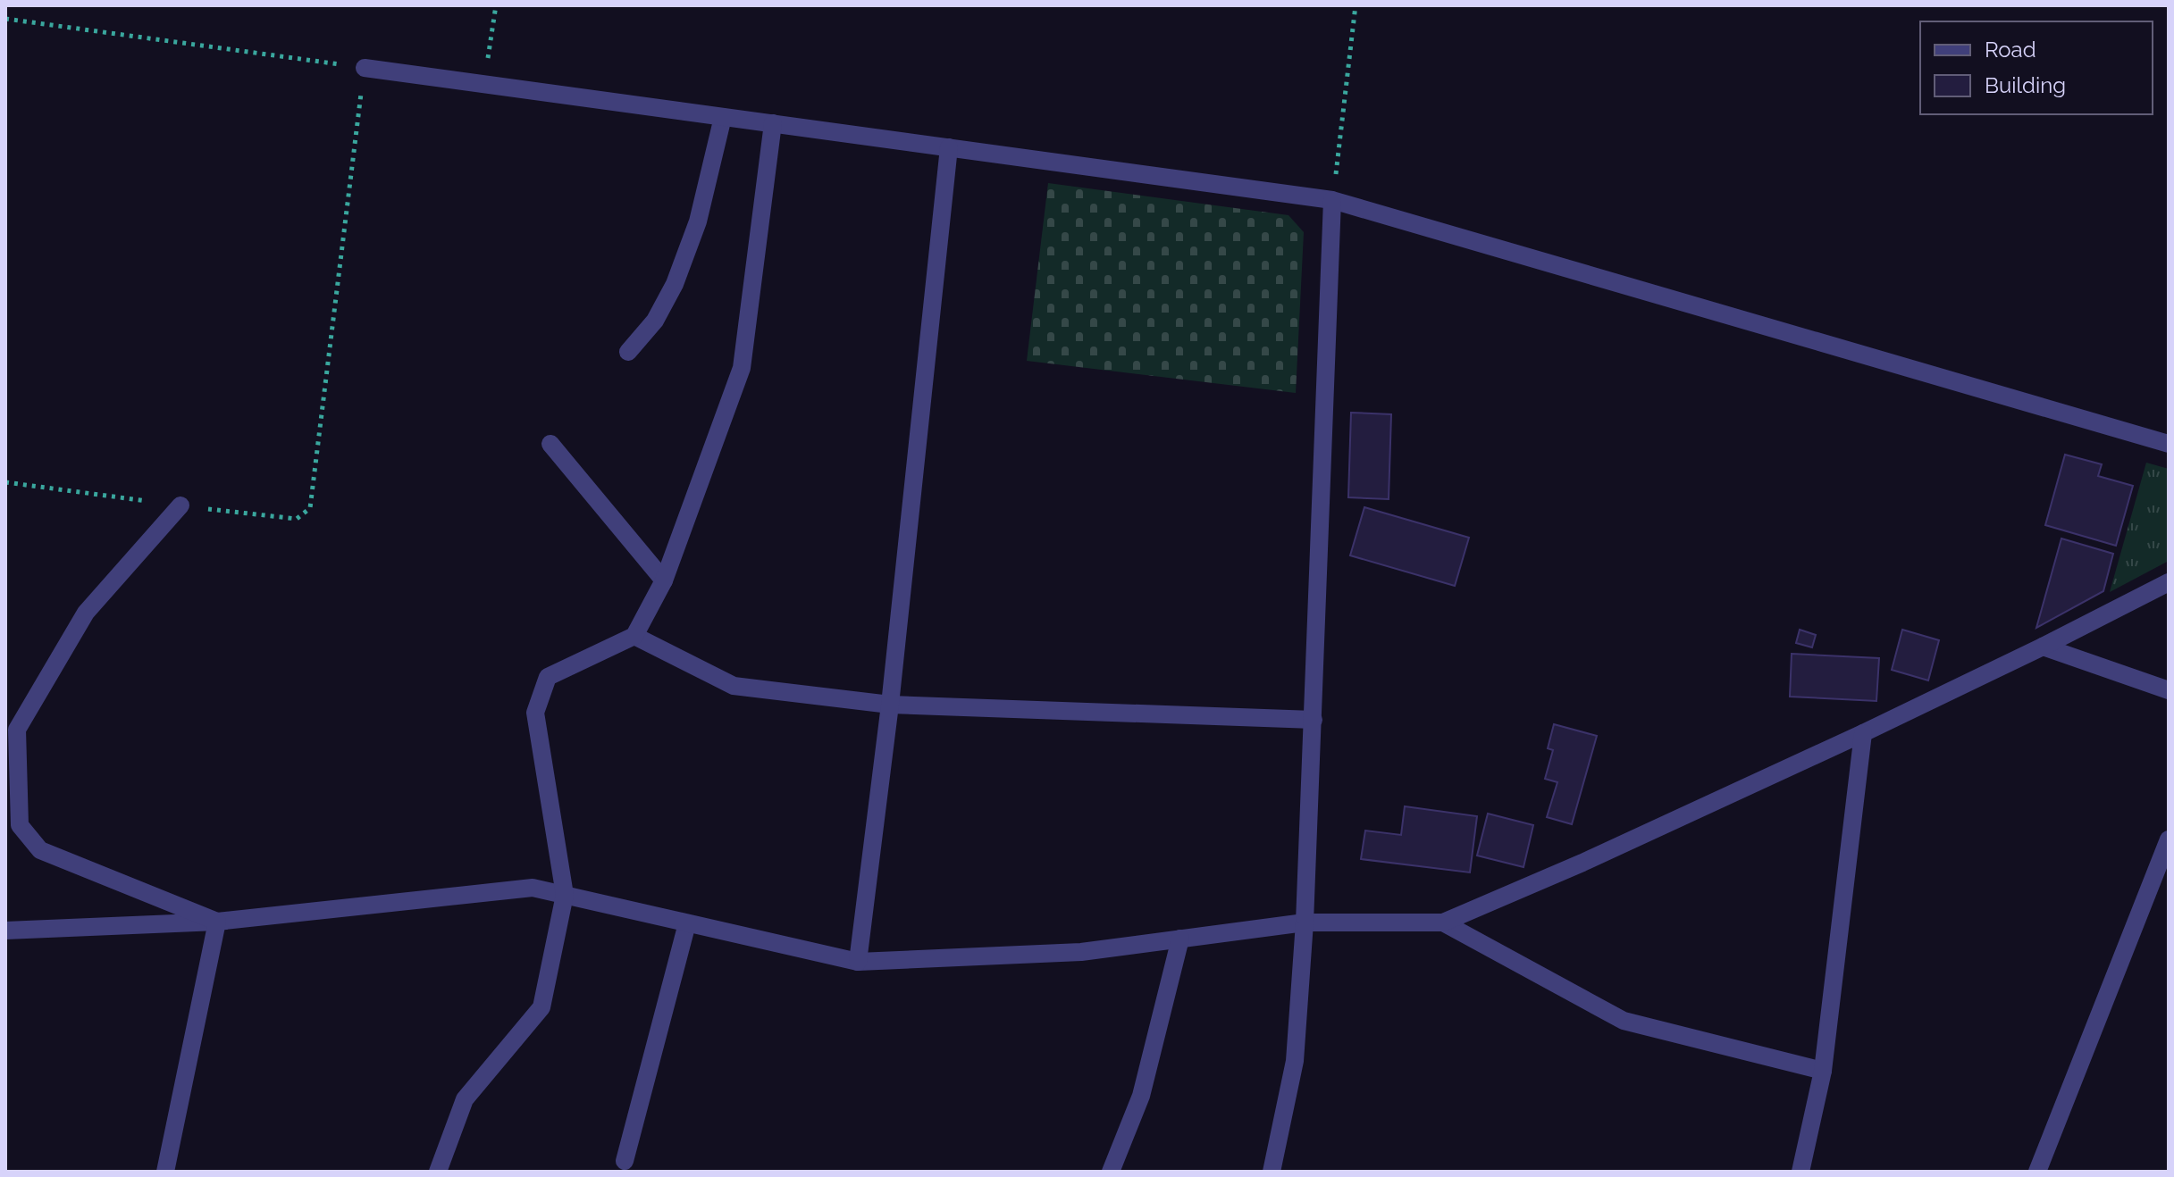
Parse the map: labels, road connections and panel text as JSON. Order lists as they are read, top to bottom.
{
  "legend": ["Road", "Building"]
}
